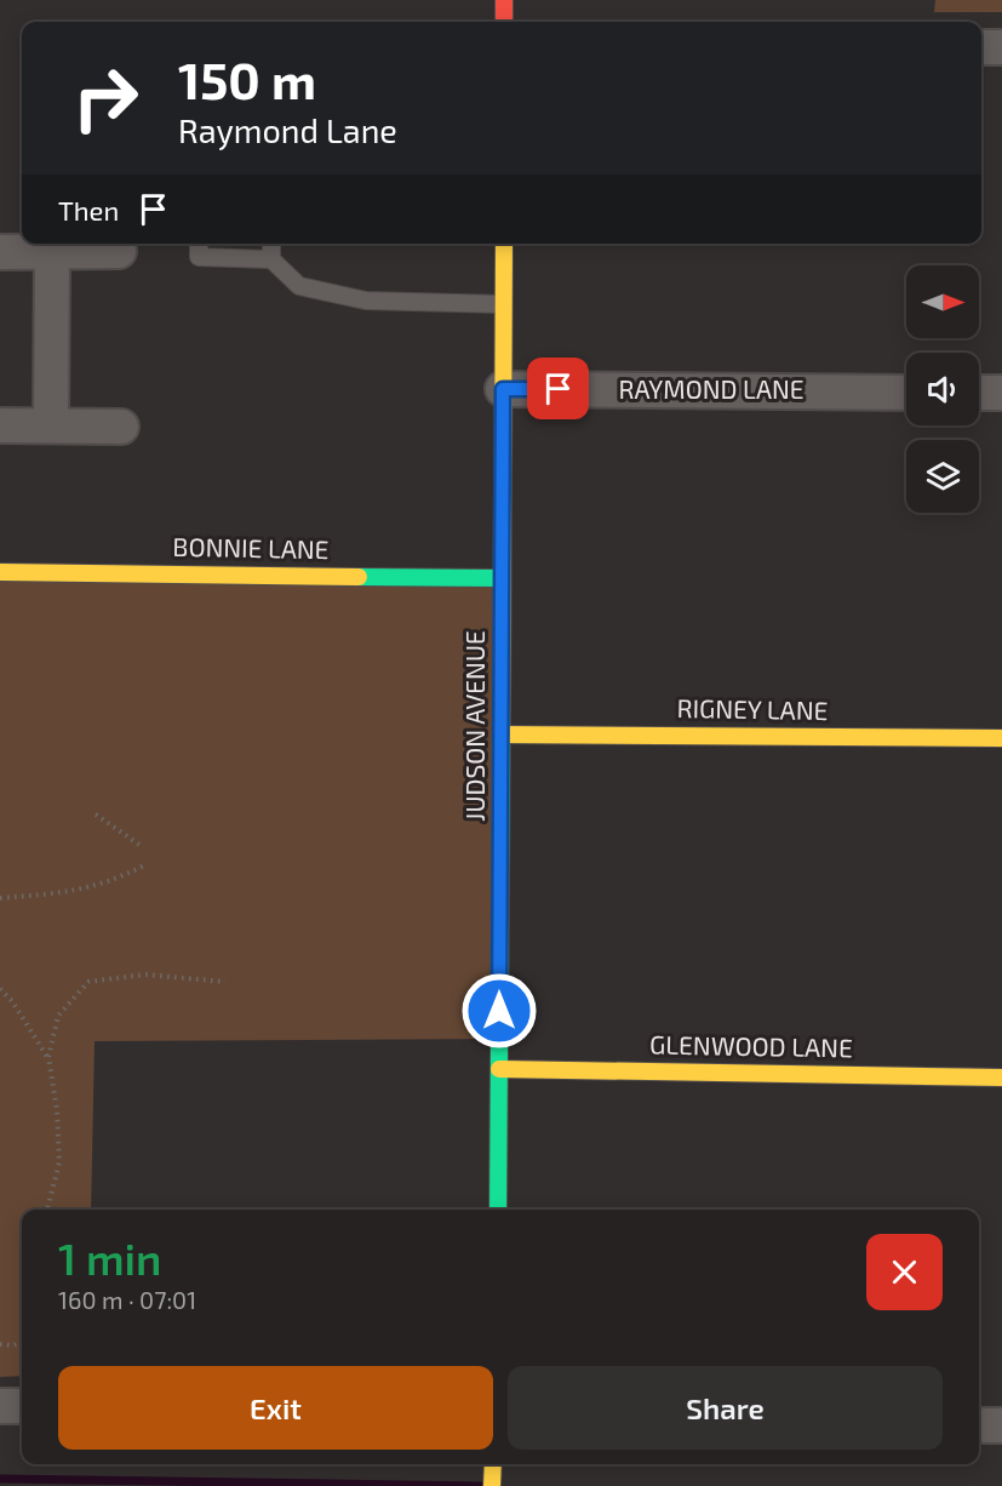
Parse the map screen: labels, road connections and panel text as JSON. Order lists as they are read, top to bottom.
{
  "streets": {
    "street": [
      "RAYMOND LANE",
      "BONNIE LANE",
      "RIGNEY LANE",
      "JUDSON AVENUE",
      "GLENWOOD LANE"
    ]
  },
  "crossings": [
    ["RAYMOND LANE", "JUDSON AVENUE"],
    ["BONNIE LANE", "JUDSON AVENUE"],
    ["RIGNEY LANE", "JUDSON AVENUE"],
    ["JUDSON AVENUE", "GLENWOOD LANE"]
  ],
  "north": "right",
  "page": {
    "turn": ["150 m", "Raymond Lane"],
    "then": "Then",
    "heading": ["1 min", "160 m · 07:01"],
    "buttons": ["Exit", "Share"]
  }
}
